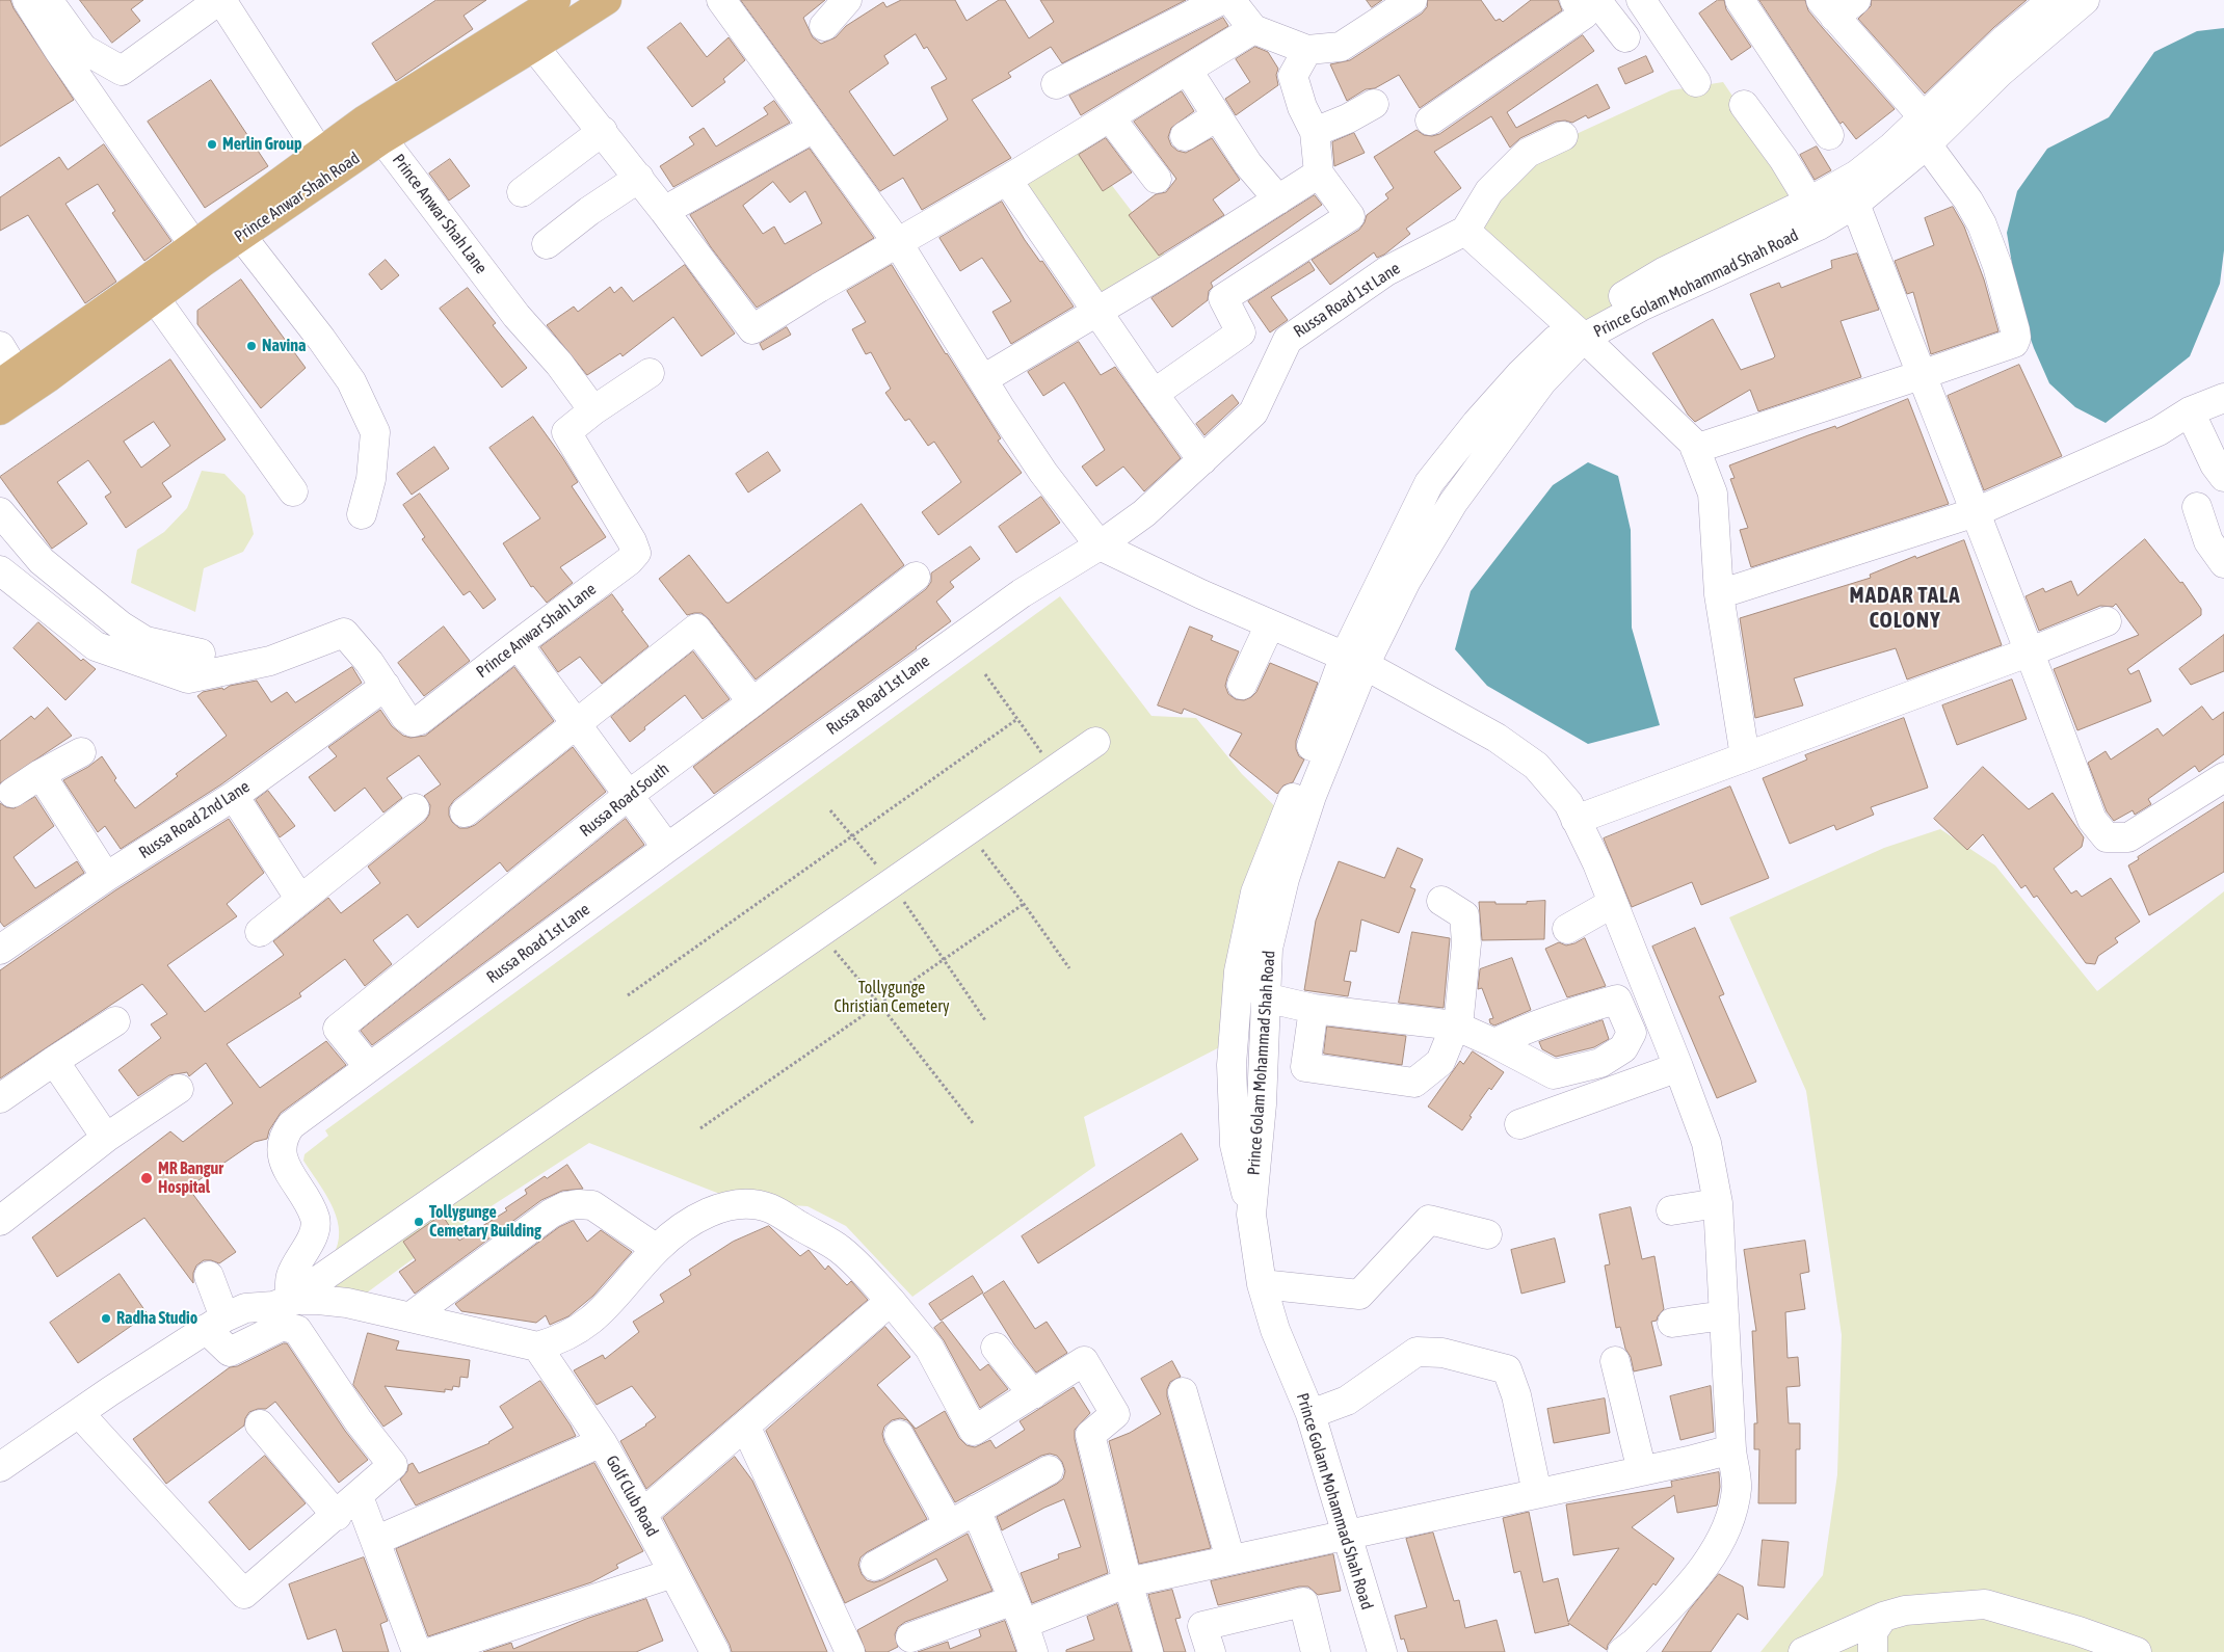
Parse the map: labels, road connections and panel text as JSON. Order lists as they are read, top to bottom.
{
  "streets": {
    "main road": ["Prince Anwar Shah Road"],
    "street": [
      "Prince Anwar Shah Lane",
      "Prince Golam Mohammad Shah Road",
      "Russa Road 1st Lane",
      "Russa Road South",
      "Russa Road 2nd Lane",
      "Golf Club Road"
    ]
  },
  "crossings": [
    ["Prince Anwar Shah Road", "Prince Anwar Shah Lane"],
    ["Prince Anwar Shah Lane", "Russa Road 2nd Lane"],
    ["Russa Road 1st Lane", "Russa Road South"]
  ],
  "districts": ["MADAR TALA COLONY"],
  "parks": ["Tollygunge Christian Cemetery"],
  "places": [
    "Merlin Group",
    "Navina",
    "MR Bangur Hospital",
    "Tollygunge Cemetary Building",
    "Radha Studio"
  ]
}
